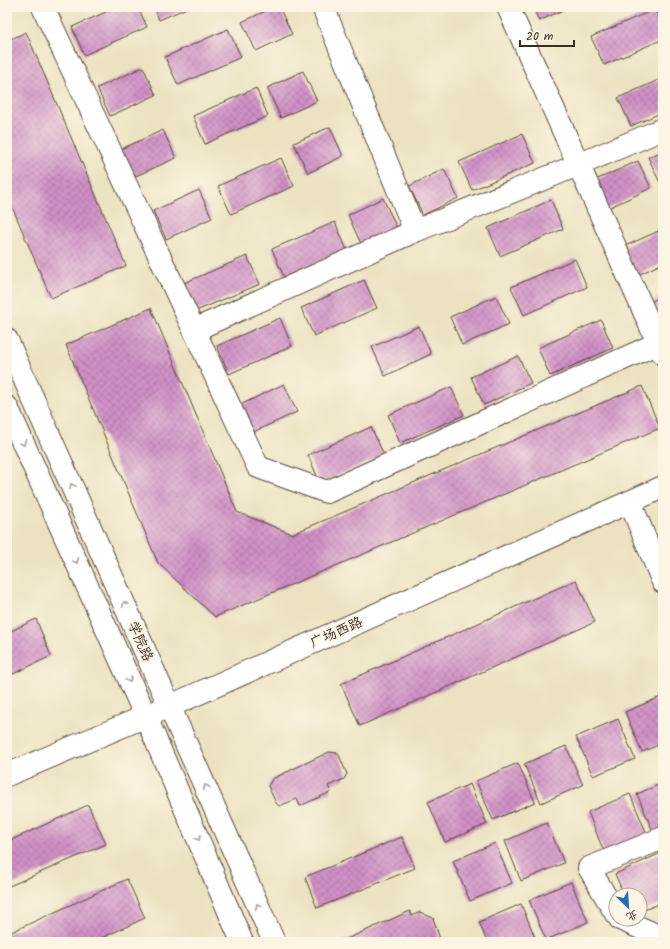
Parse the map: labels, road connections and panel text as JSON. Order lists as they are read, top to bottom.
{
  "streets": {
    "main road": ["广场西路", "学院路"]
  },
  "crossings": [
    ["广场西路", "学院路"]
  ],
  "scale_bar": "20 m",
  "north": "bottom right"
}
